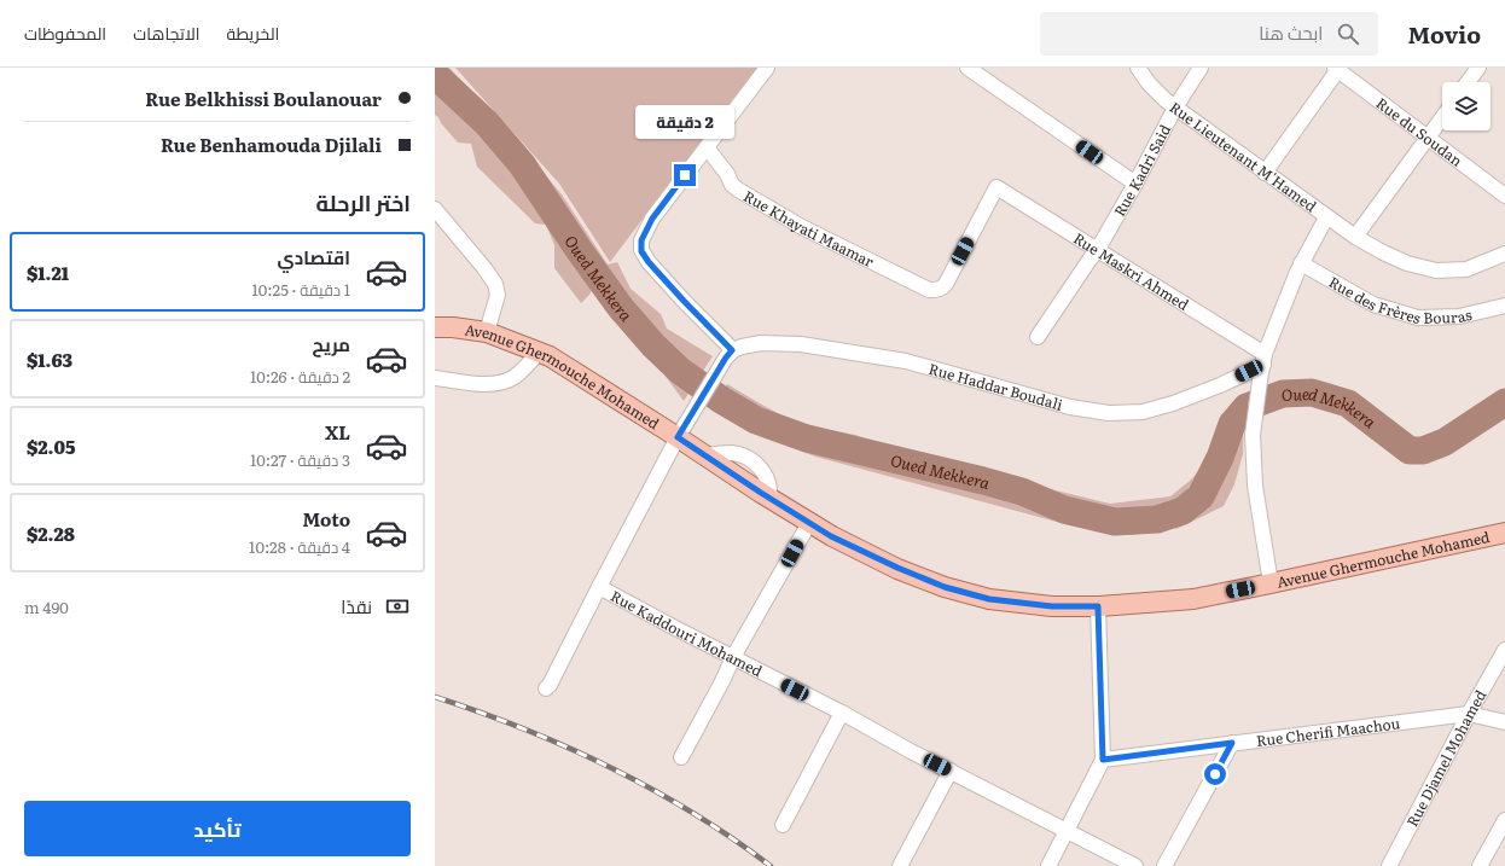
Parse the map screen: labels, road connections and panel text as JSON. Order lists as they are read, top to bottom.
{
  "streets": {
    "main road": ["Avenue Ghermouche Mohamed"],
    "street": [
      "Rue du Soudan",
      "Rue Lieutenant M'Hamed",
      "Rue Kadri Said",
      "Rue Khayati Maamar",
      "Rue Maskri Ahmed",
      "Rue des Frères Bouras",
      "Rue Haddar Boudali",
      "Rue Kaddouri Mohamed",
      "Rue Cherifi Maachou",
      "Rue Djamel Mohamed"
    ]
  },
  "crossings": [
    ["Rue Lieutenant M'Hamed", "Rue Kadri Said"],
    ["Rue Kadri Said", "Rue Maskri Ahmed"],
    ["Rue Khayati Maamar", "Rue Maskri Ahmed"],
    ["Rue Maskri Ahmed", "Rue Haddar Boudali"],
    ["Rue Cherifi Maachou", "Rue Djamel Mohamed"]
  ],
  "water": ["Oued Mekkera"],
  "page": {
    "header": "Movio",
    "search": "ابحث هنا",
    "nav": ["الخريطة", "الاتجاهات", "المحفوظات"],
    "banner": ["Rue Belkhissi Boulanouar", "Rue Benhamouda Djilali"],
    "bubble": "2 دقيقة",
    "heading": "اختر الرحلة",
    "list": [
      {
        "name": "اقتصادي",
        "note": "1 دقيقة · 10:25",
        "value": "$1.21"
      },
      {
        "name": "مريح",
        "note": "2 دقيقة · 10:26",
        "value": "$1.63"
      },
      {
        "name": "XL",
        "note": "3 دقيقة · 10:27",
        "value": "$2.05"
      },
      {
        "name": "Moto",
        "note": "4 دقيقة · 10:28",
        "value": "$2.28"
      }
    ],
    "pay": ["نقدًا", "490 m"],
    "buttons": "تأكيد"
  }
}
